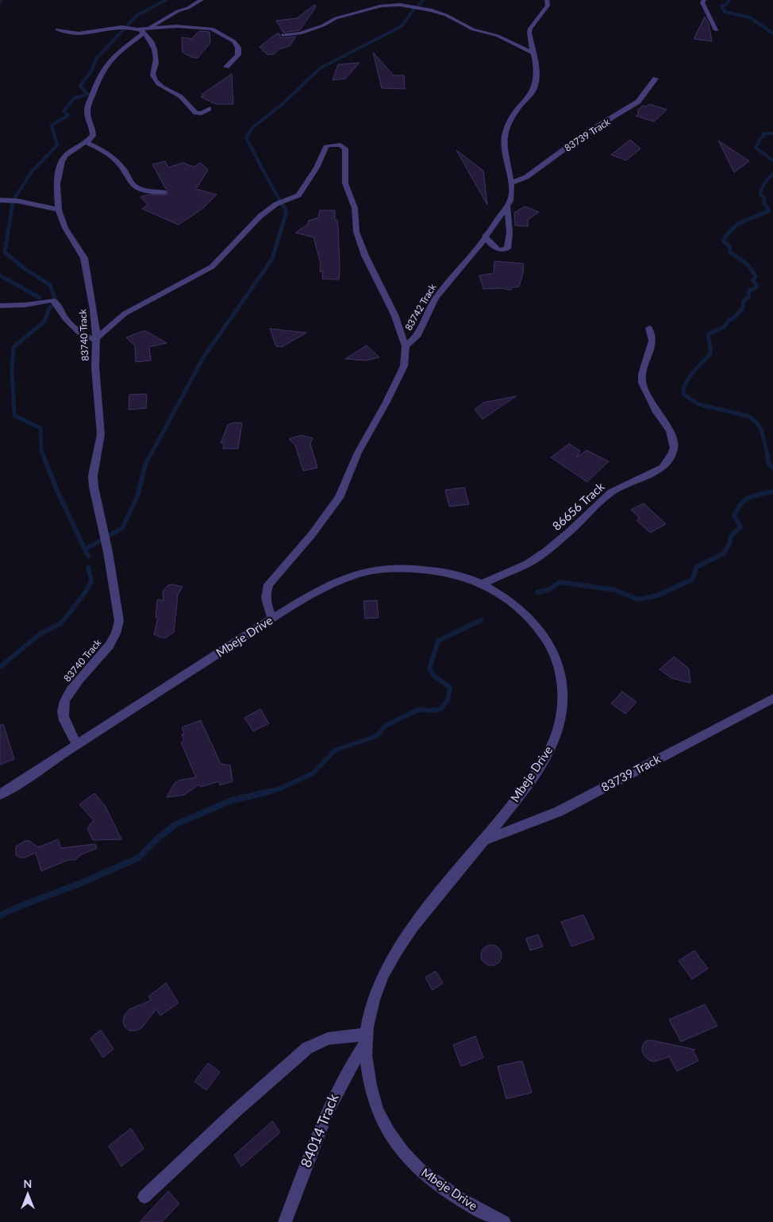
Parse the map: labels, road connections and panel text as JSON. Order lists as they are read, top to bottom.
{
  "streets": {
    "street": [
      "83739 Track",
      "83742 Track",
      "83740 Track",
      "86656 Track",
      "Mbeje Drive",
      "84014 Track"
    ]
  },
  "crossings": [
    ["83739 Track", "83742 Track"],
    ["83739 Track", "Mbeje Drive"],
    ["83742 Track", "Mbeje Drive"],
    ["83740 Track", "Mbeje Drive"],
    ["86656 Track", "Mbeje Drive"],
    ["Mbeje Drive", "84014 Track"]
  ],
  "north": "top"
}
